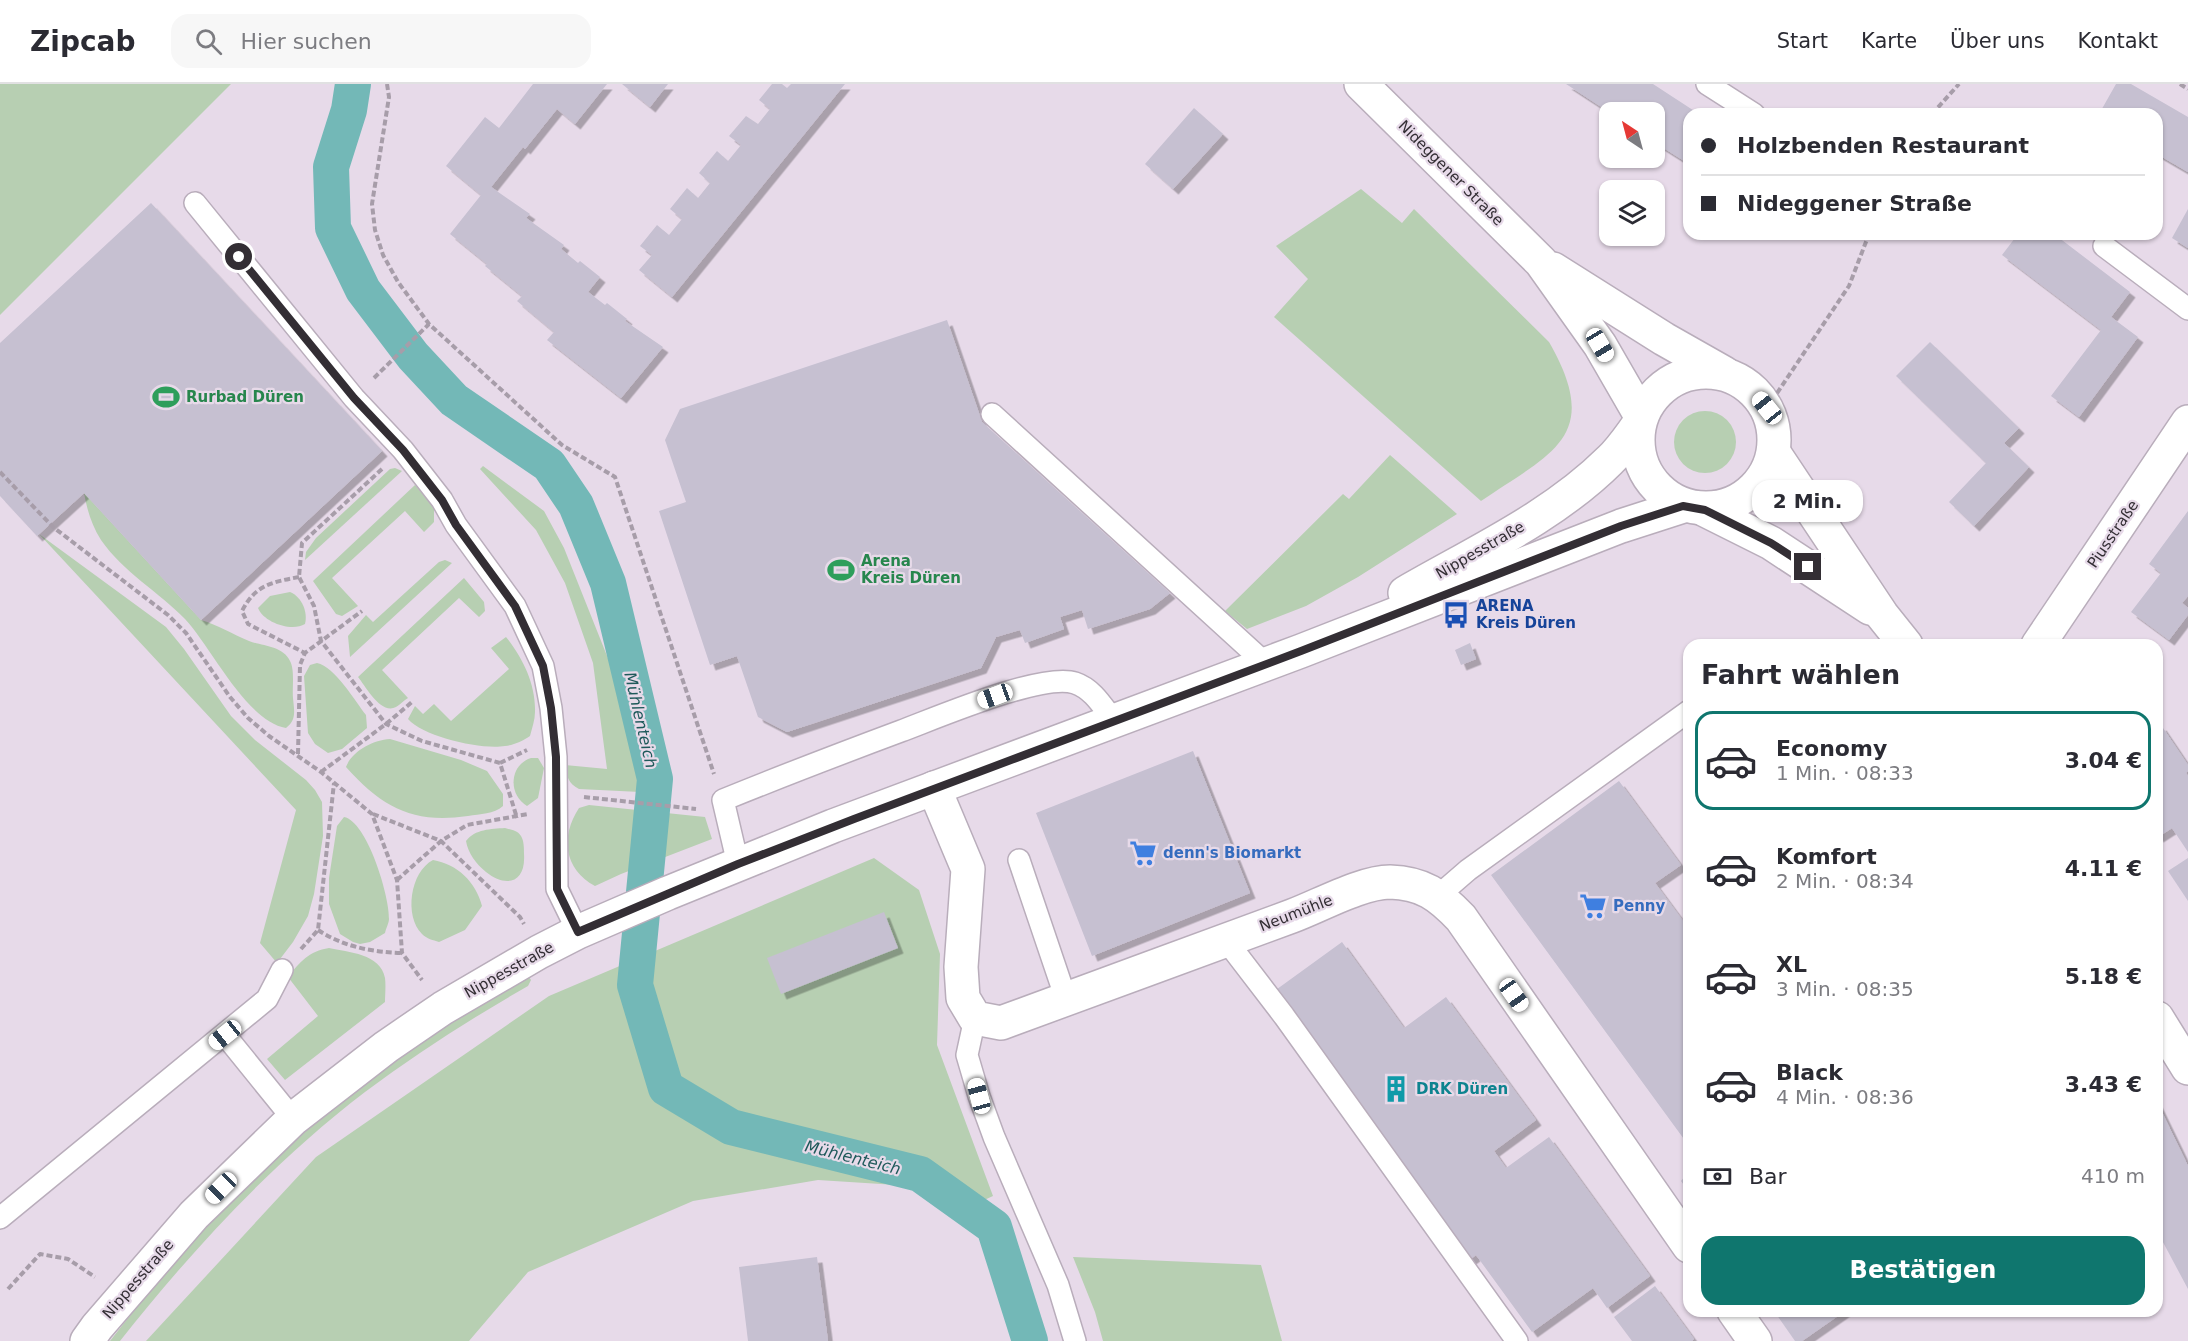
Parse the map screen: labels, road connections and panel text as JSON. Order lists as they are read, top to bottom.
{
  "streets": {
    "street": [
      "Nideggener Straße",
      "Piusstraße",
      "Nippesstraße",
      "Neumühle"
    ]
  },
  "crossings": [
    ["Nideggener Straße", "Nippesstraße"]
  ],
  "water": ["Mühlenteich"],
  "places": {
    "sports": ["Rurbad Düren", "Arena Kreis Düren"],
    "bus stop": ["ARENA Kreis Düren"],
    "supermarket": ["denn's Biomarkt", "Penny"],
    "building": ["DRK Düren"]
  },
  "north": "top left",
  "page": {
    "header": "Zipcab",
    "search": "Hier suchen",
    "nav": [
      "Start",
      "Karte",
      "Über uns",
      "Kontakt"
    ],
    "banner": ["Holzbenden Restaurant", "Nideggener Straße"],
    "bubble": "2 Min.",
    "heading": "Fahrt wählen",
    "list": [
      {
        "name": "Economy",
        "note": "1 Min. · 08:33",
        "value": "3.04 €"
      },
      {
        "name": "Komfort",
        "note": "2 Min. · 08:34",
        "value": "4.11 €"
      },
      {
        "name": "XL",
        "note": "3 Min. · 08:35",
        "value": "5.18 €"
      },
      {
        "name": "Black",
        "note": "4 Min. · 08:36",
        "value": "3.43 €"
      }
    ],
    "pay": ["Bar", "410 m"],
    "buttons": "Bestätigen"
  }
}
